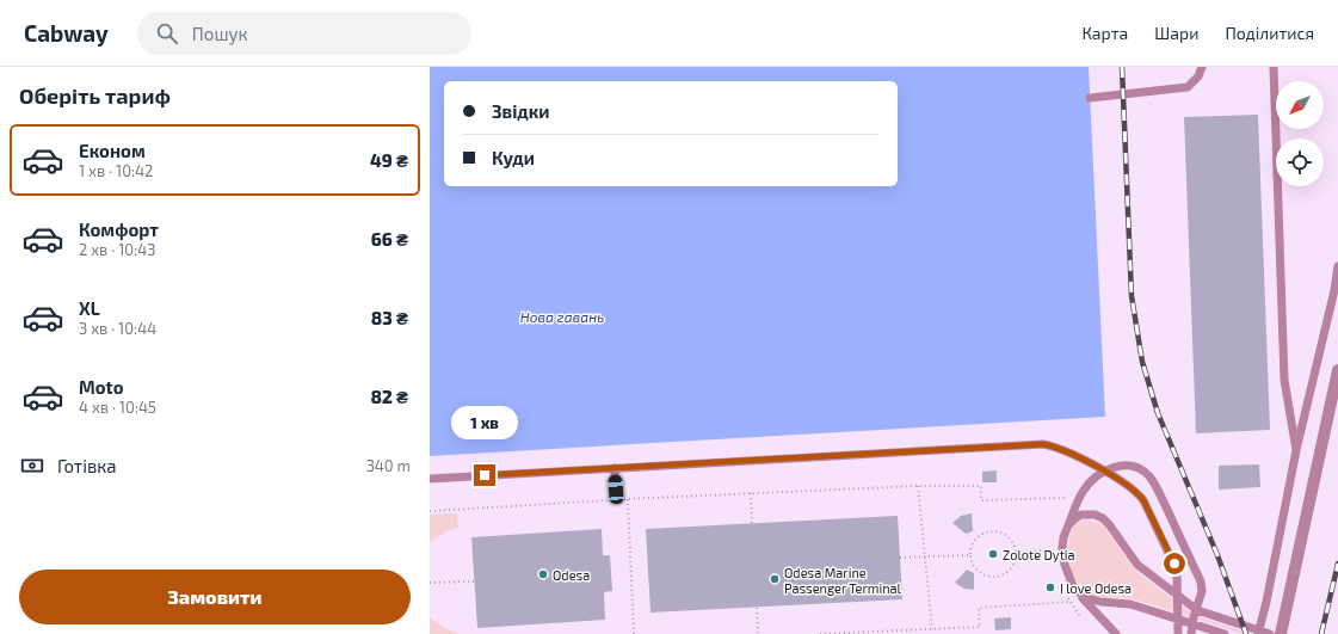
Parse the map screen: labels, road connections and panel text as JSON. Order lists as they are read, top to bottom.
{
  "water": ["Нова гавань"],
  "places": [
    "Zolote Dytia",
    "Odesa",
    "Odesa Marine Passenger Terminal",
    "I love Odesa"
  ],
  "north": "bottom left",
  "page": {
    "header": "Cabway",
    "search": "Пошук",
    "nav": ["Карта", "Шари", "Поділитися"],
    "heading": "Оберіть тариф",
    "banner": ["Звідки", "Куди"],
    "list": [
      {
        "name": "Економ",
        "note": "1 хв · 10:42",
        "value": "49 ₴"
      },
      {
        "name": "Комфорт",
        "note": "2 хв · 10:43",
        "value": "66 ₴"
      },
      {
        "name": "XL",
        "note": "3 хв · 10:44",
        "value": "83 ₴"
      },
      {
        "name": "Moto",
        "note": "4 хв · 10:45",
        "value": "82 ₴"
      }
    ],
    "bubble": "1 хв",
    "pay": ["Готівка", "340 m"],
    "buttons": "Замовити"
  }
}
